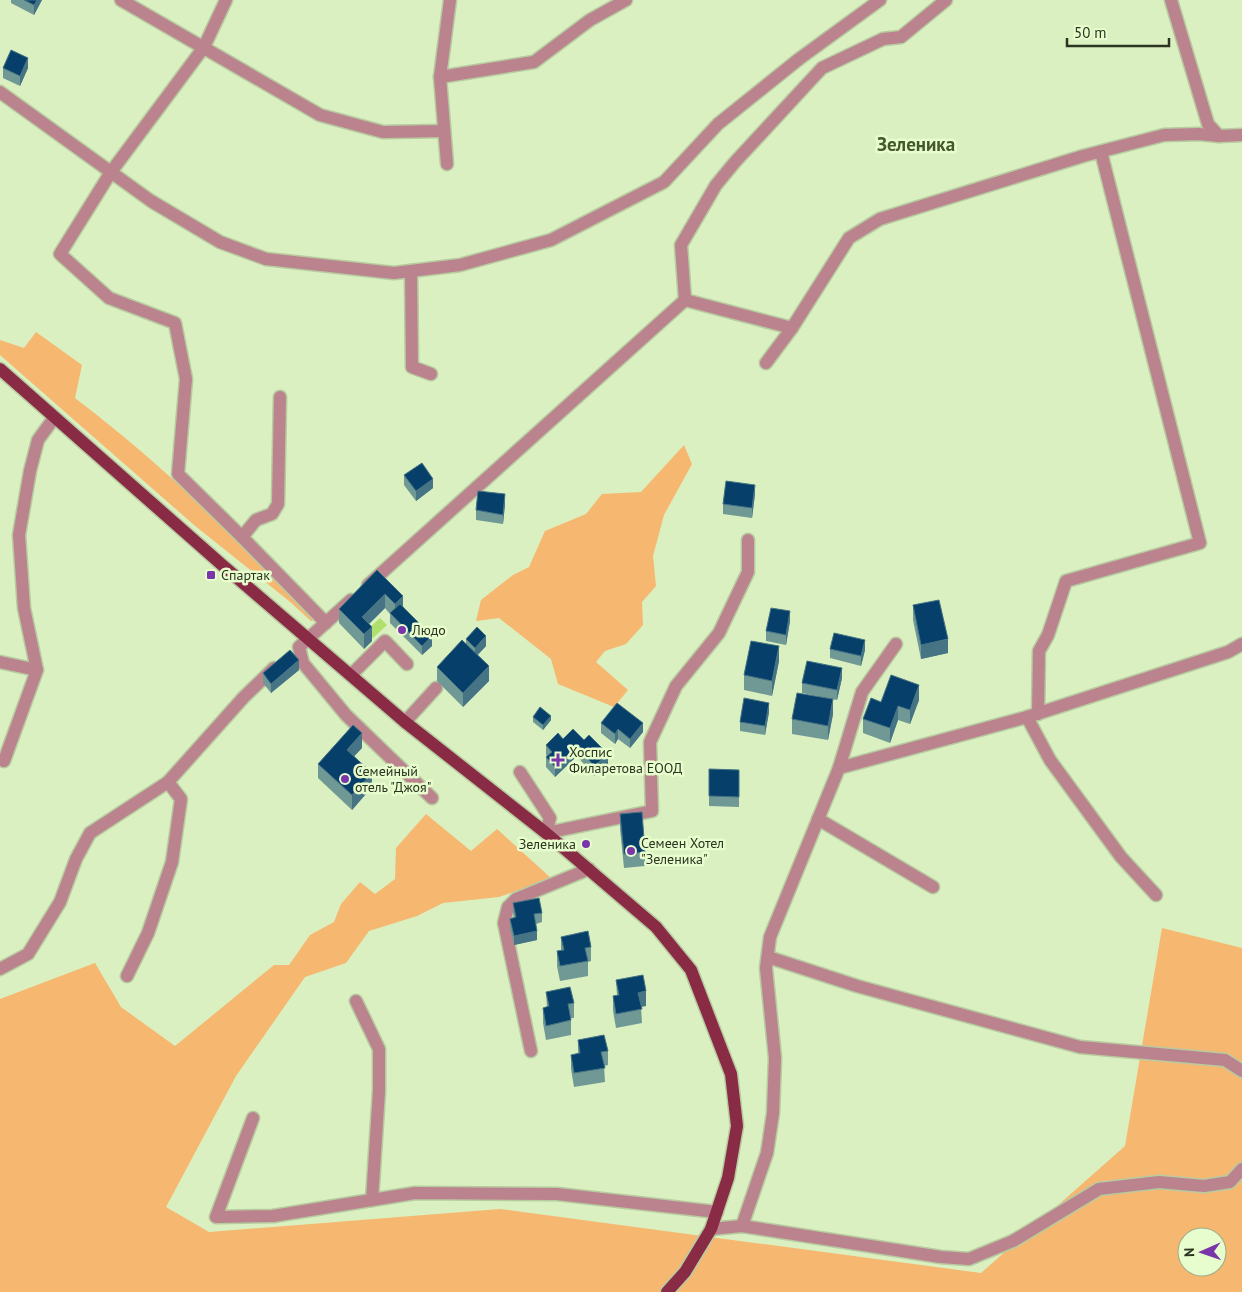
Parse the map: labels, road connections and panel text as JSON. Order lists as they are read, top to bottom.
{
  "districts": ["Зеленика"],
  "places": {
    "transit": ["Спартак"],
    "other": [
      "Людо",
      "Семейный отель \"Джоя\"",
      "Зеленика",
      "Семеен Хотел \"Зеленика\""
    ],
    "health": ["Хоспис Филаретова ЕООД"]
  },
  "scale_bar": "50 m",
  "north": "left"
}
